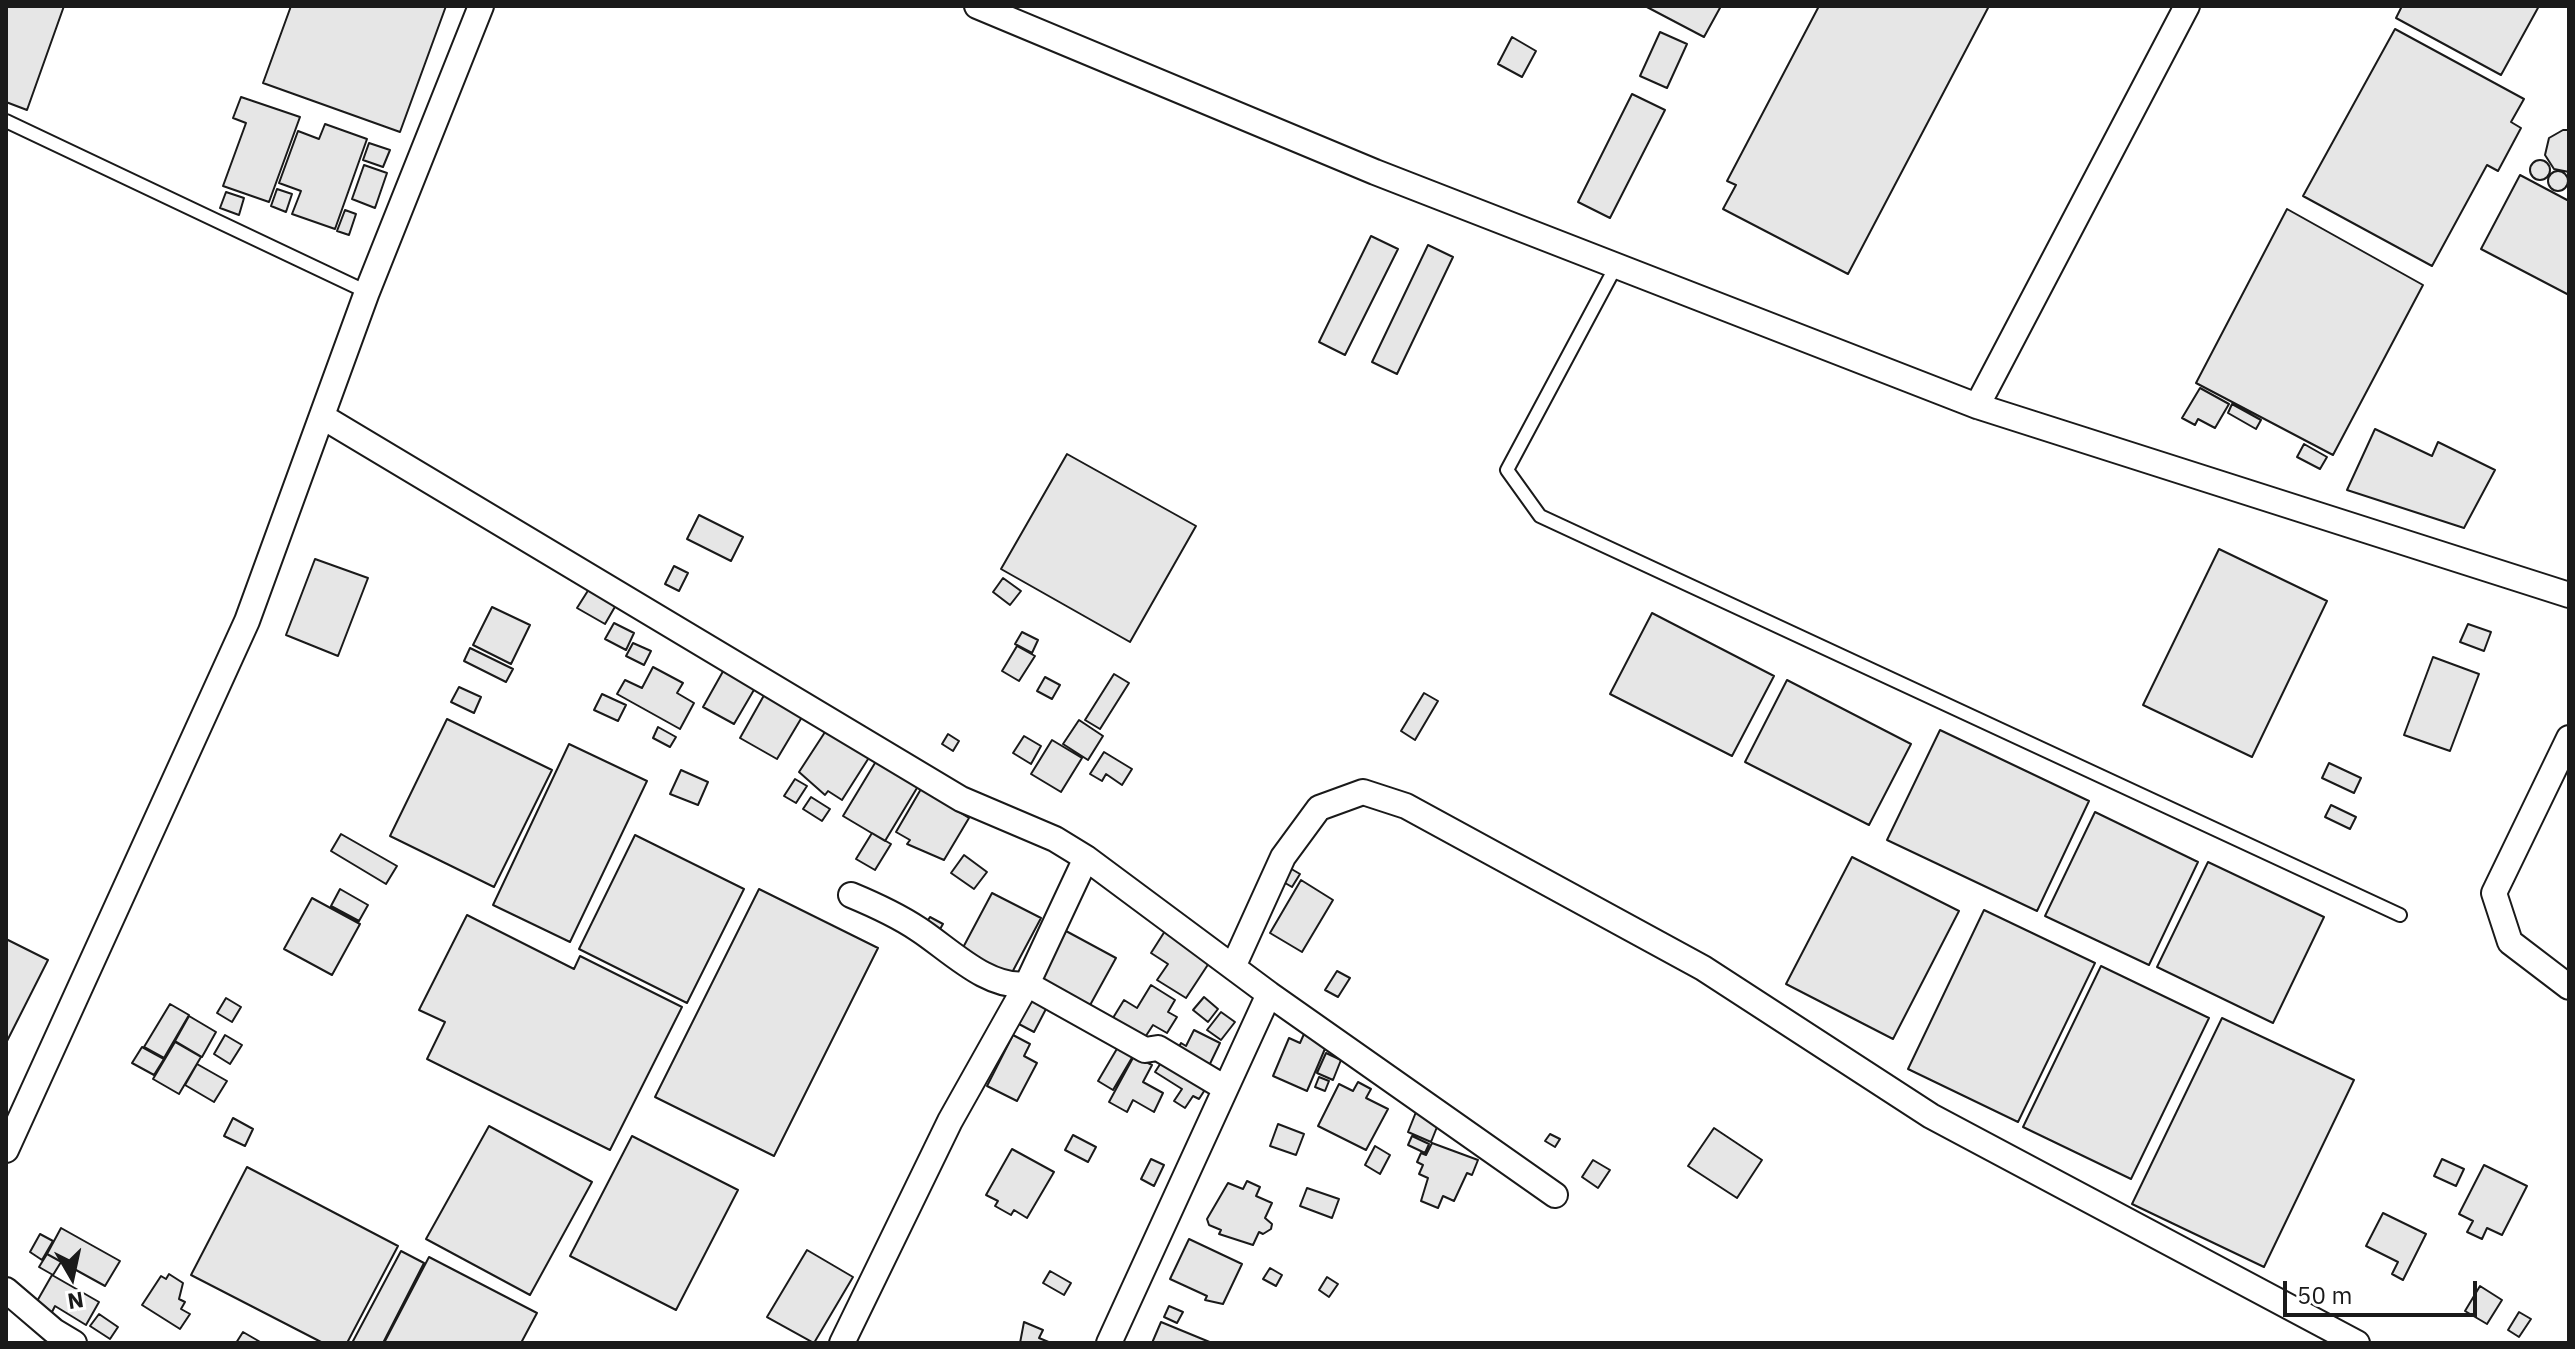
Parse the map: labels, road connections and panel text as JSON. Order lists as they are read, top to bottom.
{
  "scale_bar": "50 m",
  "north": "bottom"
}
